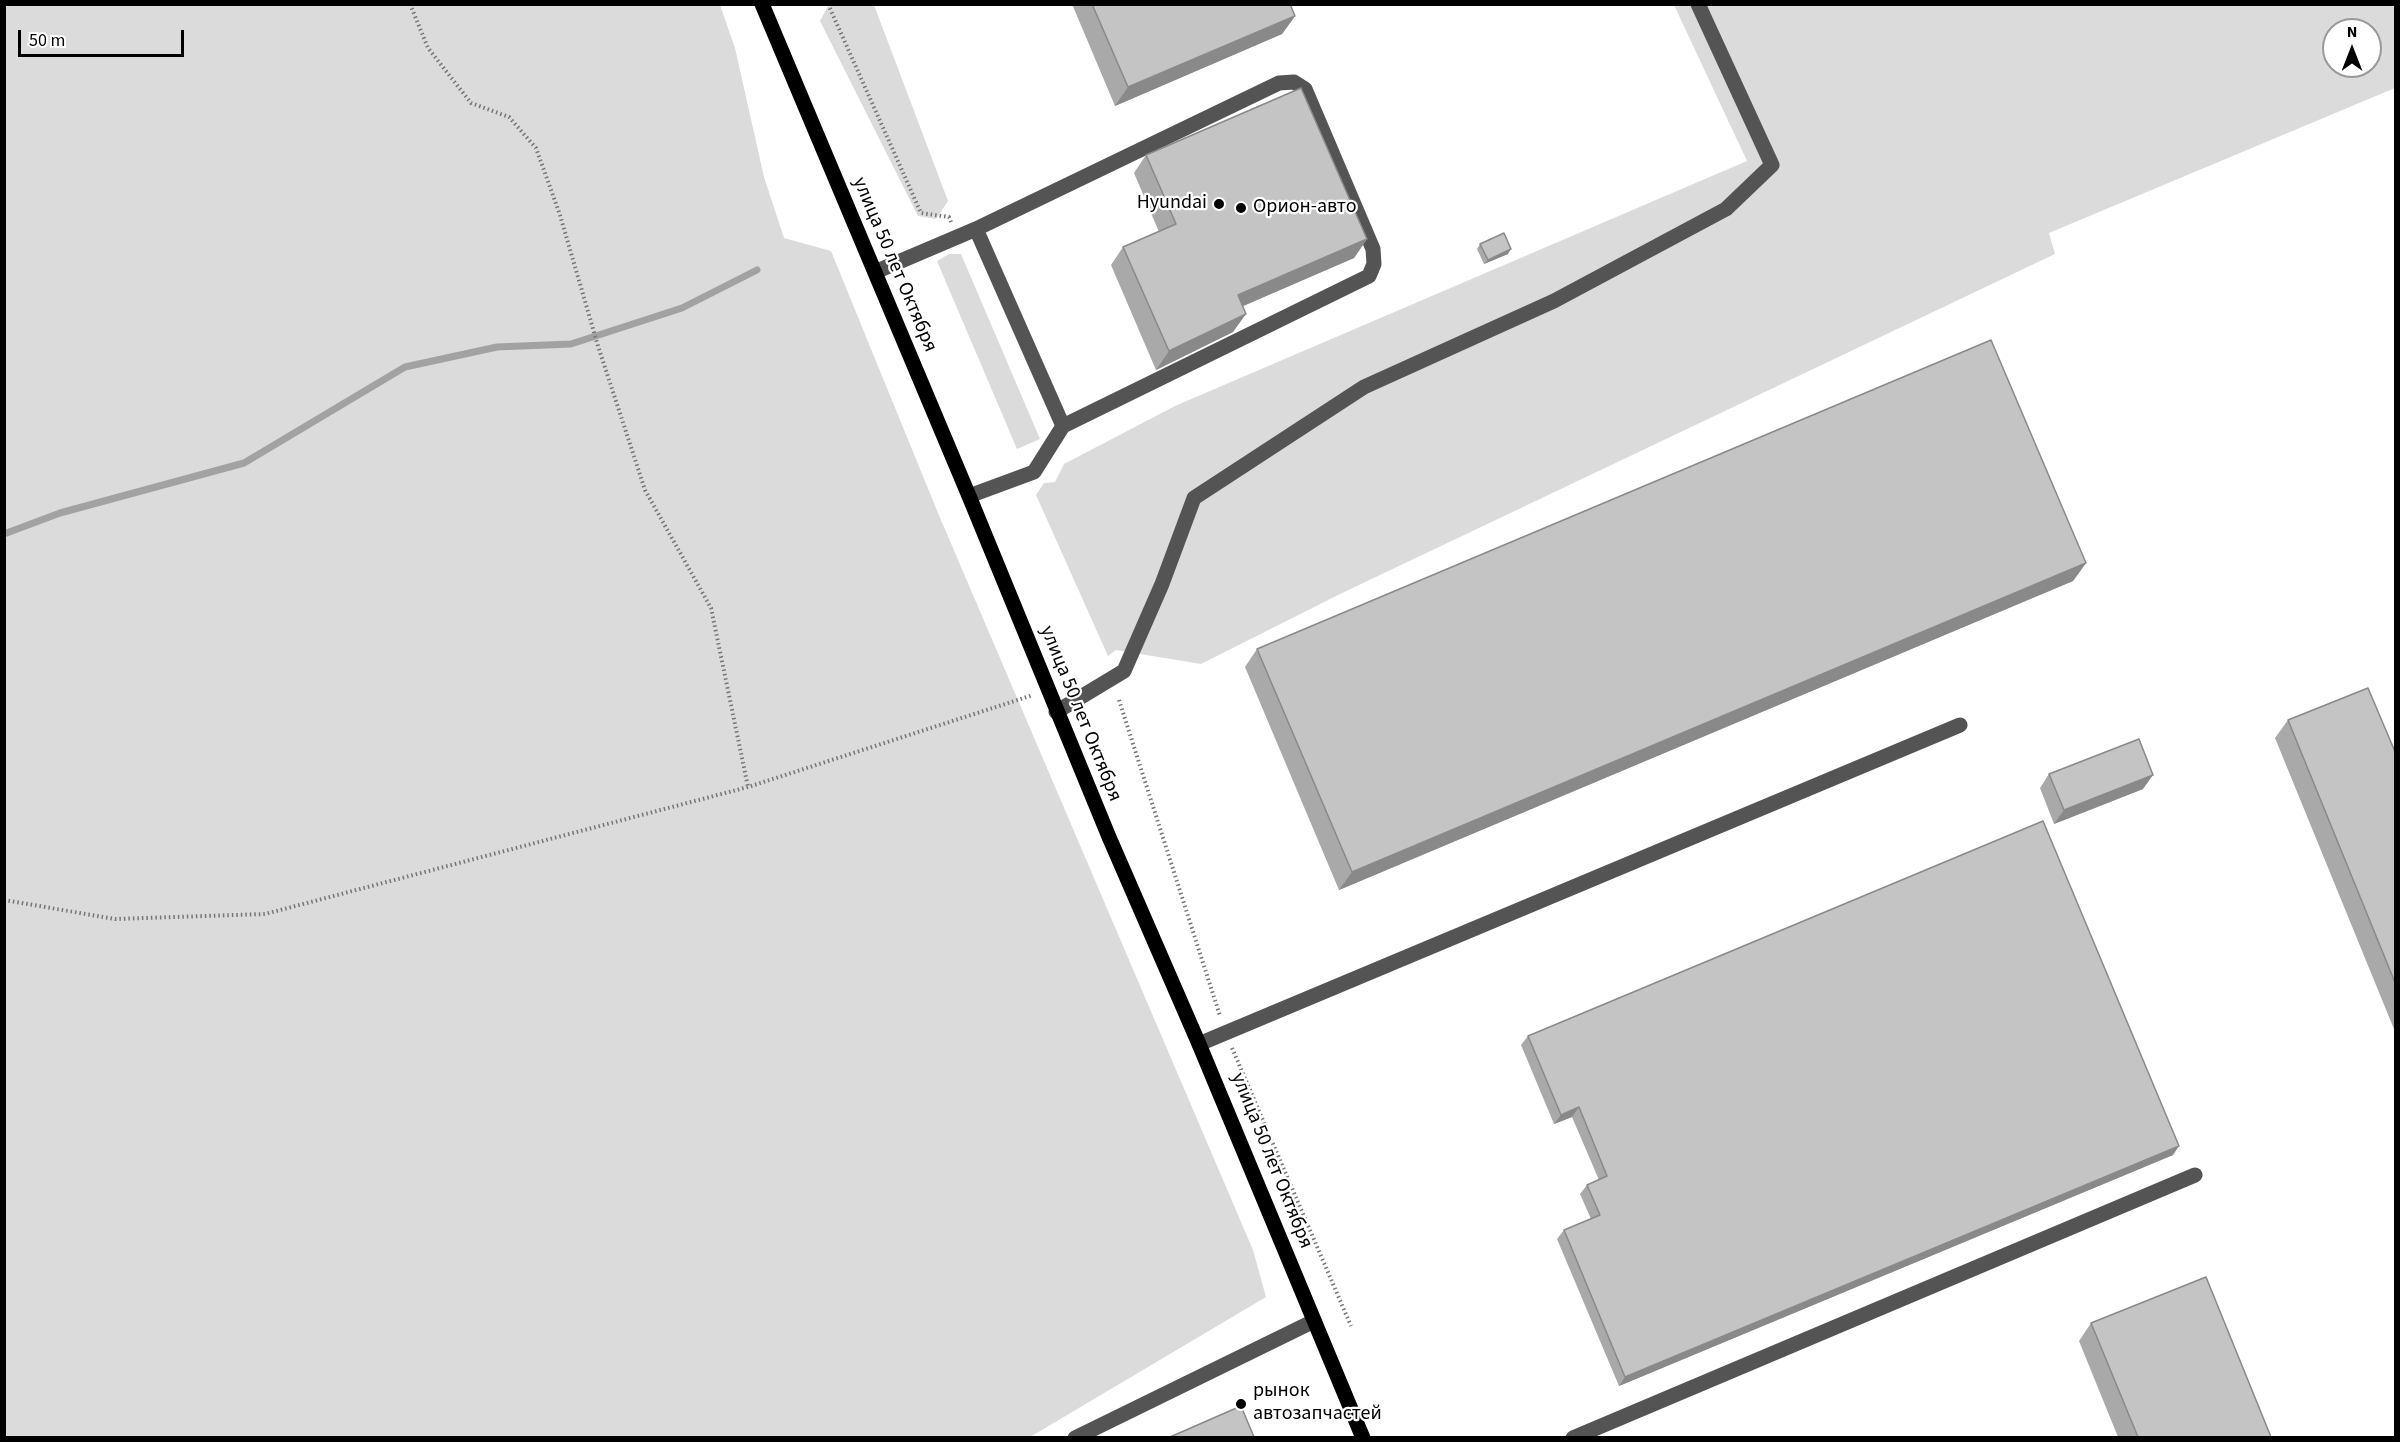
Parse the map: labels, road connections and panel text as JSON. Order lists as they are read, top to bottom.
{
  "streets": {
    "main road": ["улица 50 лет Октября"]
  },
  "places": ["Hyundai", "Орион-авто", "рынок автозапчастей"],
  "scale_bar": "50 m",
  "north": "top"
}
